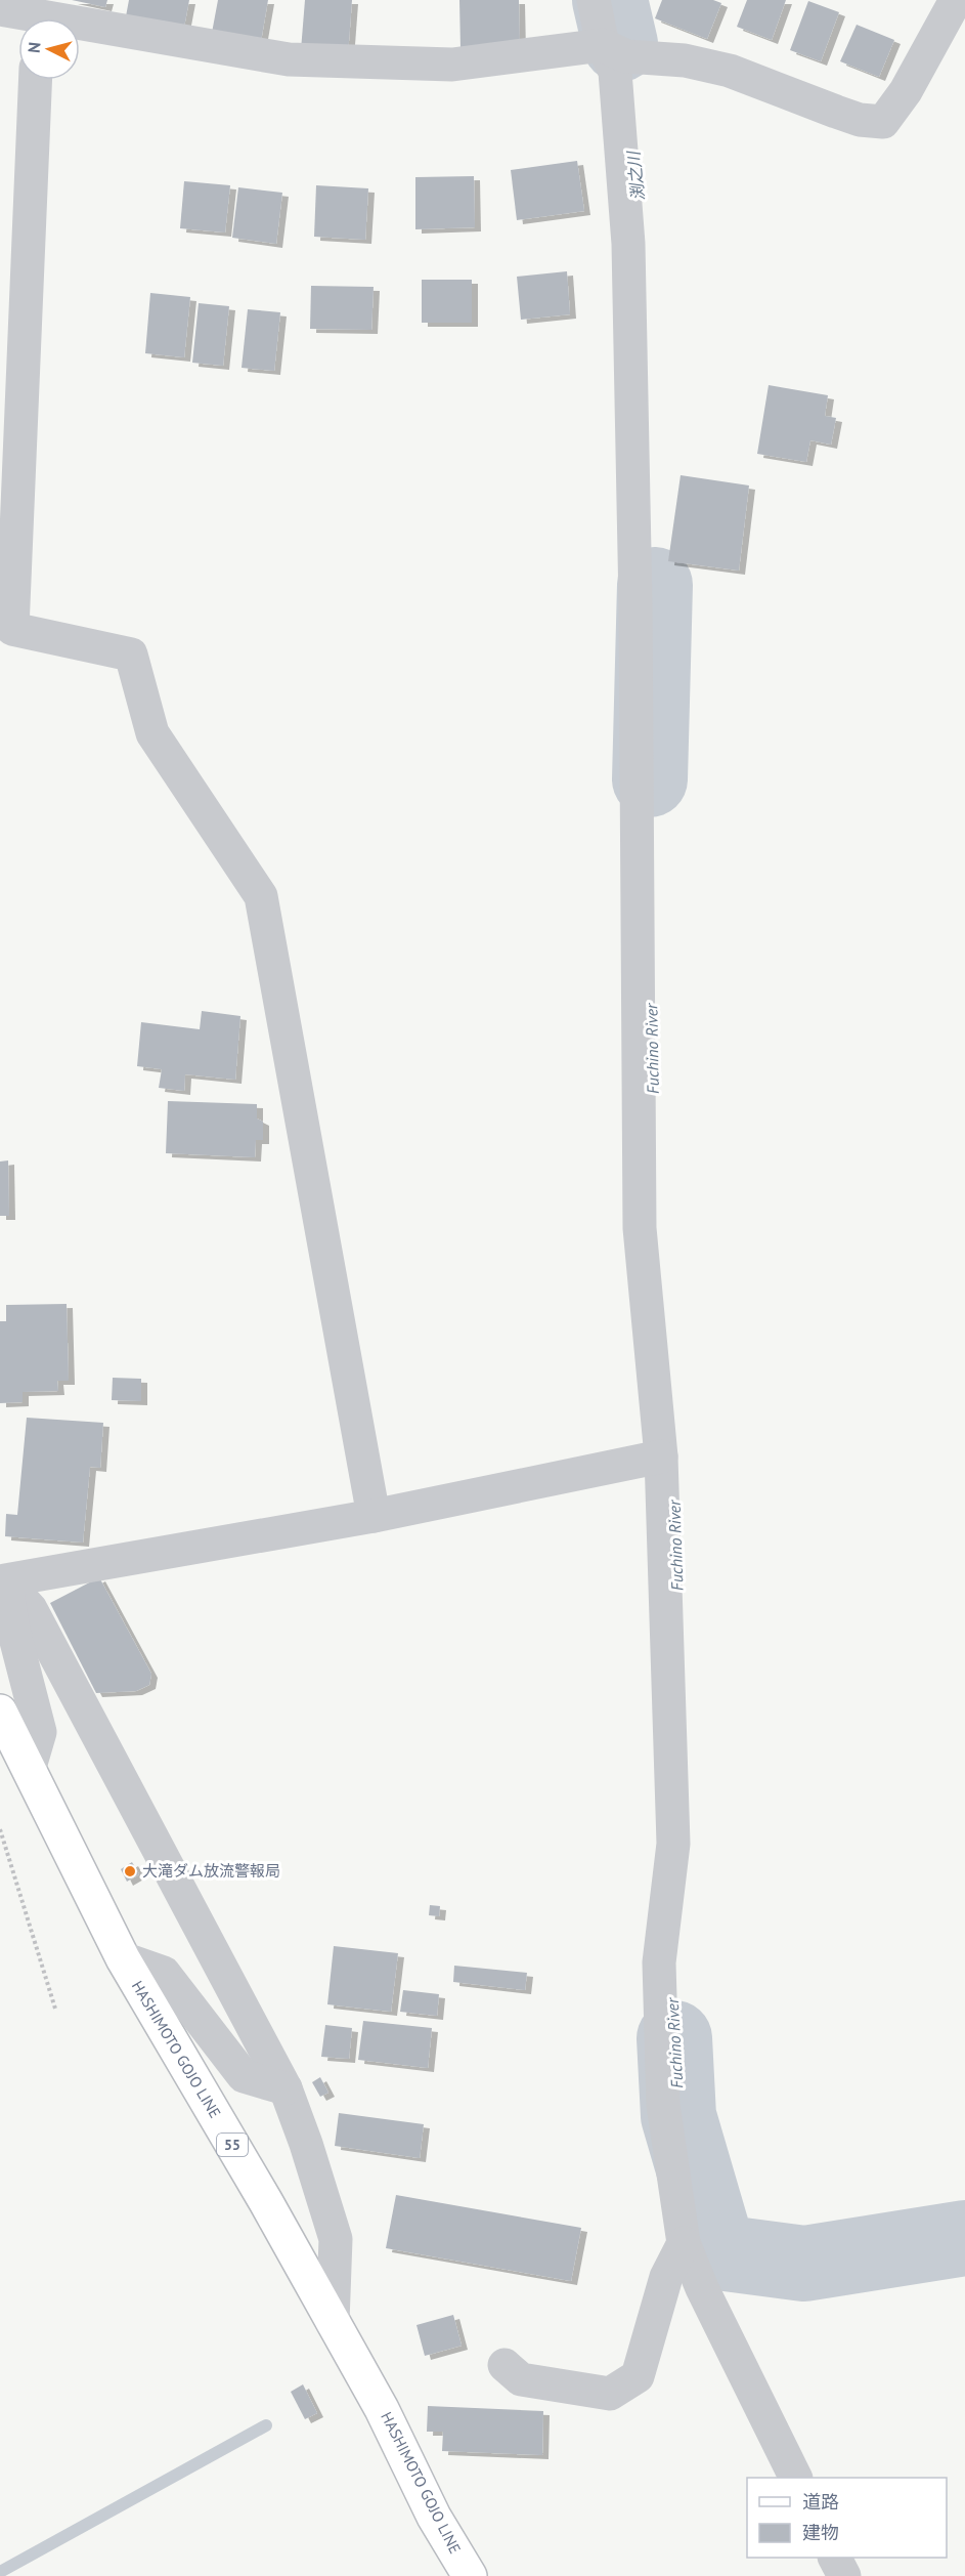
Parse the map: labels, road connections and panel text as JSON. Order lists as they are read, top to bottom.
{
  "streets": {
    "main road": ["HASHIMOTO GOJO LINE", "55"]
  },
  "water": ["渕之川", "Fuchino River"],
  "places": ["大滝ダム放流警報局"],
  "legend": ["道路", "建物"],
  "north": "left"
}
